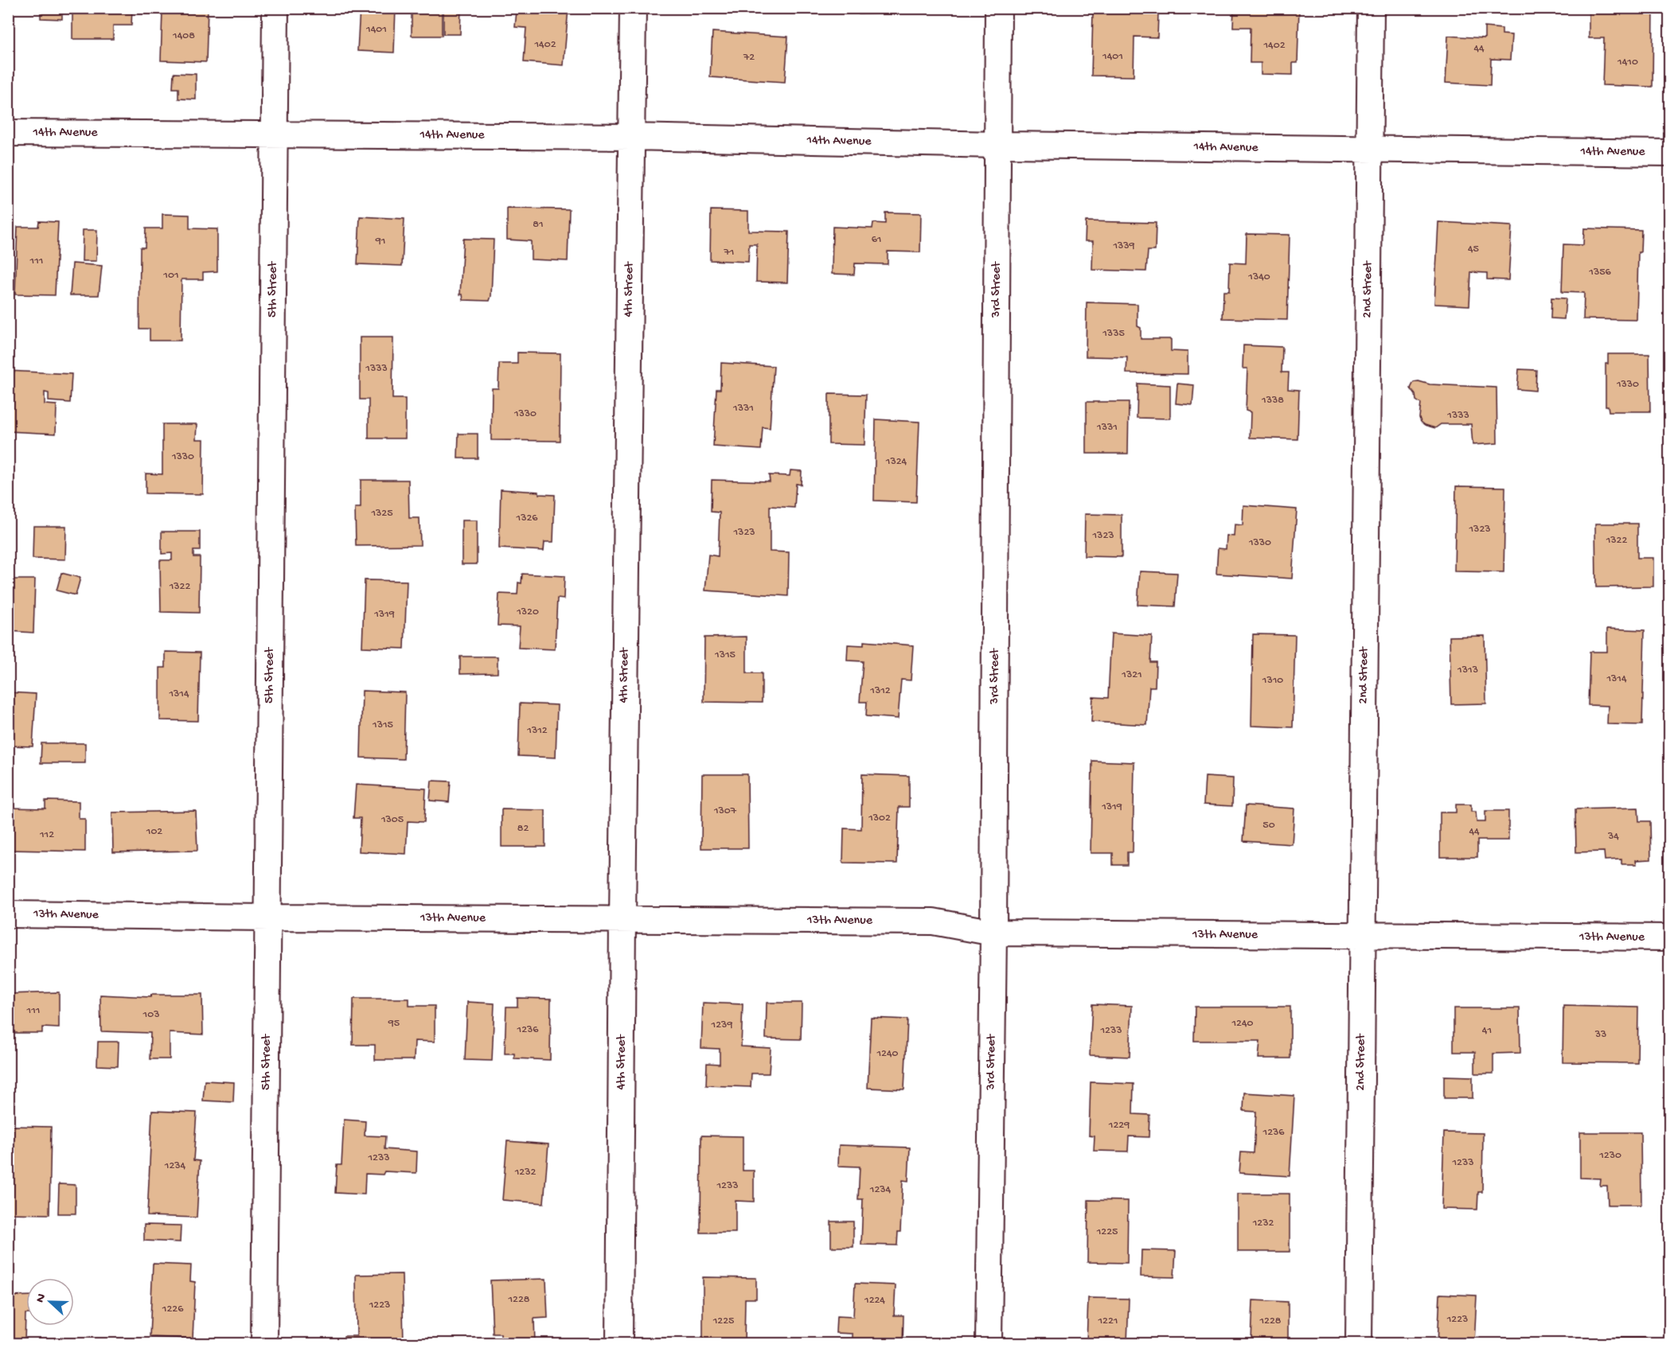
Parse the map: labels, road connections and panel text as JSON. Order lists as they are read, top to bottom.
{
  "streets": {
    "street": [
      "14th Avenue",
      "5th Street",
      "4th Street",
      "3rd Street",
      "2nd Street",
      "13th Avenue"
    ]
  },
  "crossings": [
    ["14th Avenue", "5th Street"],
    ["14th Avenue", "4th Street"],
    ["14th Avenue", "3rd Street"],
    ["14th Avenue", "2nd Street"],
    ["5th Street", "13th Avenue"],
    ["4th Street", "13th Avenue"],
    ["3rd Street", "13th Avenue"],
    ["2nd Street", "13th Avenue"]
  ],
  "house_numbers": [
    "1401",
    "1408",
    "1402",
    "1402",
    "44",
    "1401",
    "72",
    "1410",
    "81",
    "61",
    "91",
    "1339",
    "45",
    "71",
    "111",
    "1356",
    "101",
    "1340",
    "1335",
    "1333",
    "1330",
    "1338",
    "1331",
    "1330",
    "1333",
    "1331",
    "1330",
    "1324",
    "1325",
    "1326",
    "1323",
    "1323",
    "1323",
    "1322",
    "1330",
    "1322",
    "1320",
    "1319",
    "1315",
    "1313",
    "1321",
    "1314",
    "1310",
    "1312",
    "1314",
    "1315",
    "1312",
    "1319",
    "1307",
    "1302",
    "1305",
    "50",
    "82",
    "102",
    "44",
    "112",
    "34",
    "111",
    "103",
    "95",
    "1240",
    "1239",
    "1236",
    "1233",
    "41",
    "33",
    "1240",
    "1229",
    "1236",
    "1230",
    "1233",
    "1233",
    "1234",
    "1232",
    "1233",
    "1234",
    "1232",
    "1225",
    "1228",
    "1224",
    "1223",
    "1226",
    "1223",
    "1225",
    "1221",
    "1228"
  ],
  "north": "left"
}
